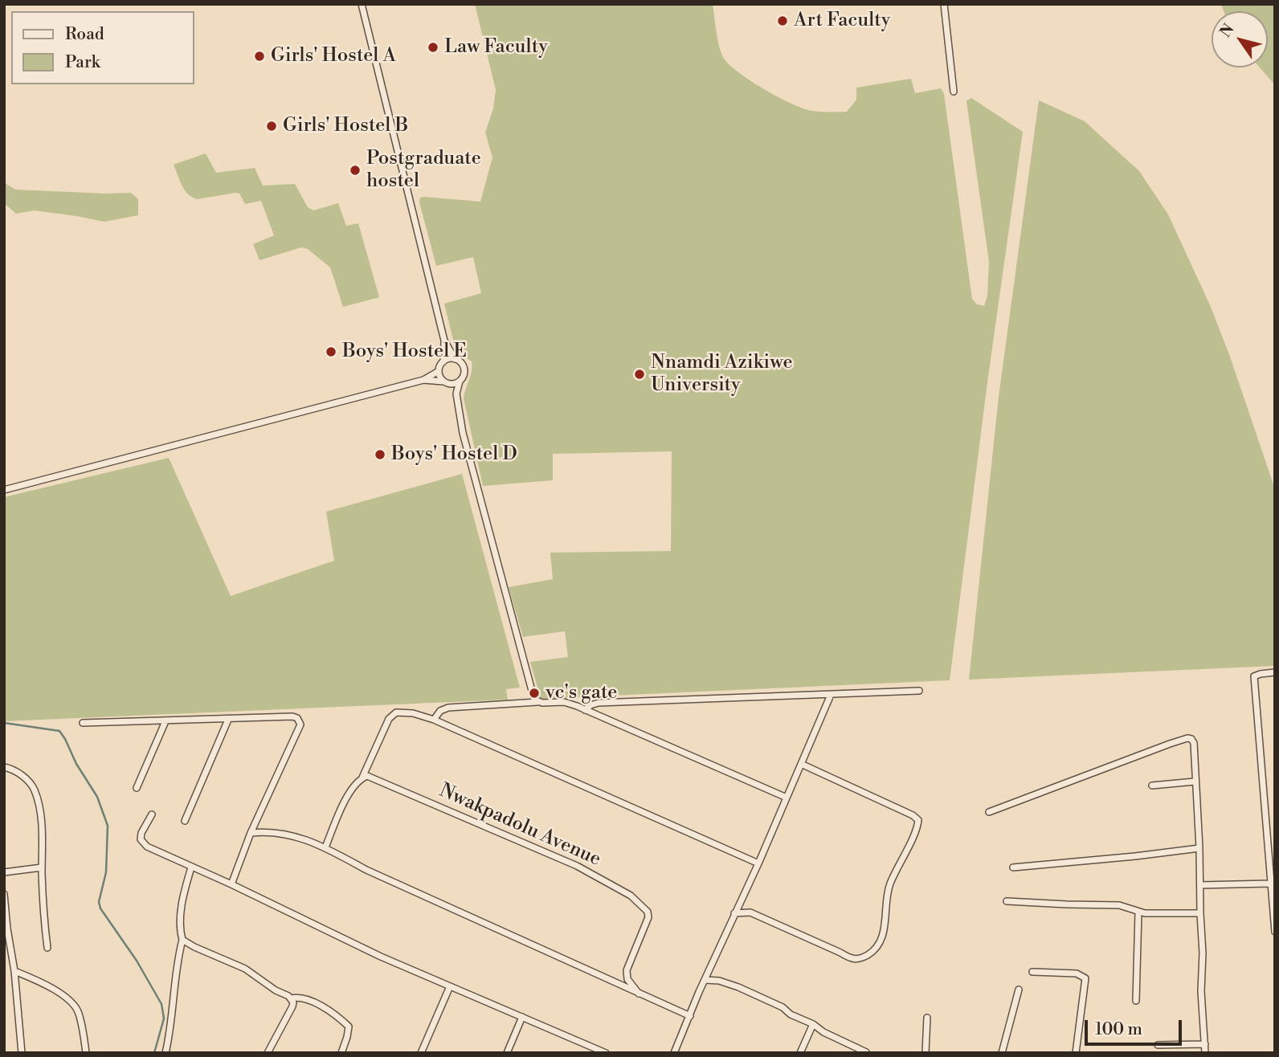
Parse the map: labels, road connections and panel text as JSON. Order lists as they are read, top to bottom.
{
  "streets": {
    "street": ["Nwakpadolu Avenue"]
  },
  "places": [
    "Art Faculty",
    "Law Faculty",
    "Girls' Hostel A",
    "Girls' Hostel B",
    "Postgraduate hostel",
    "Boys' Hostel E",
    "Nnamdi Azikiwe University",
    "Boys' Hostel D",
    "vc's gate"
  ],
  "legend": ["Road", "Park"],
  "scale_bar": "100 m",
  "north": "top left"
}
